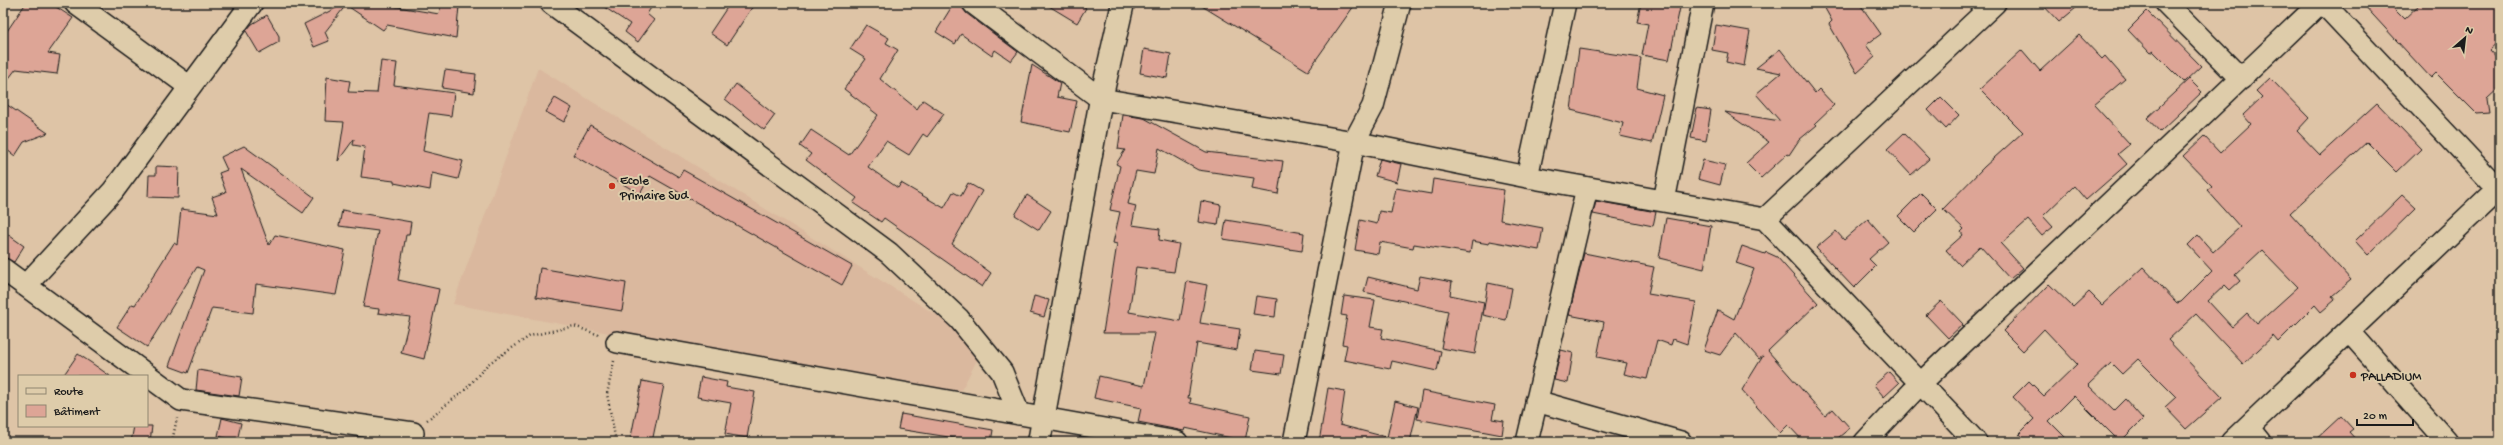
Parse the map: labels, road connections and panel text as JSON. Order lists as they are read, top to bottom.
{
  "places": ["Ecole Primaire Sud", "PALLADIUM"],
  "legend": ["Route", "Bâtiment"],
  "scale_bar": "20 m",
  "north": "top right"
}
